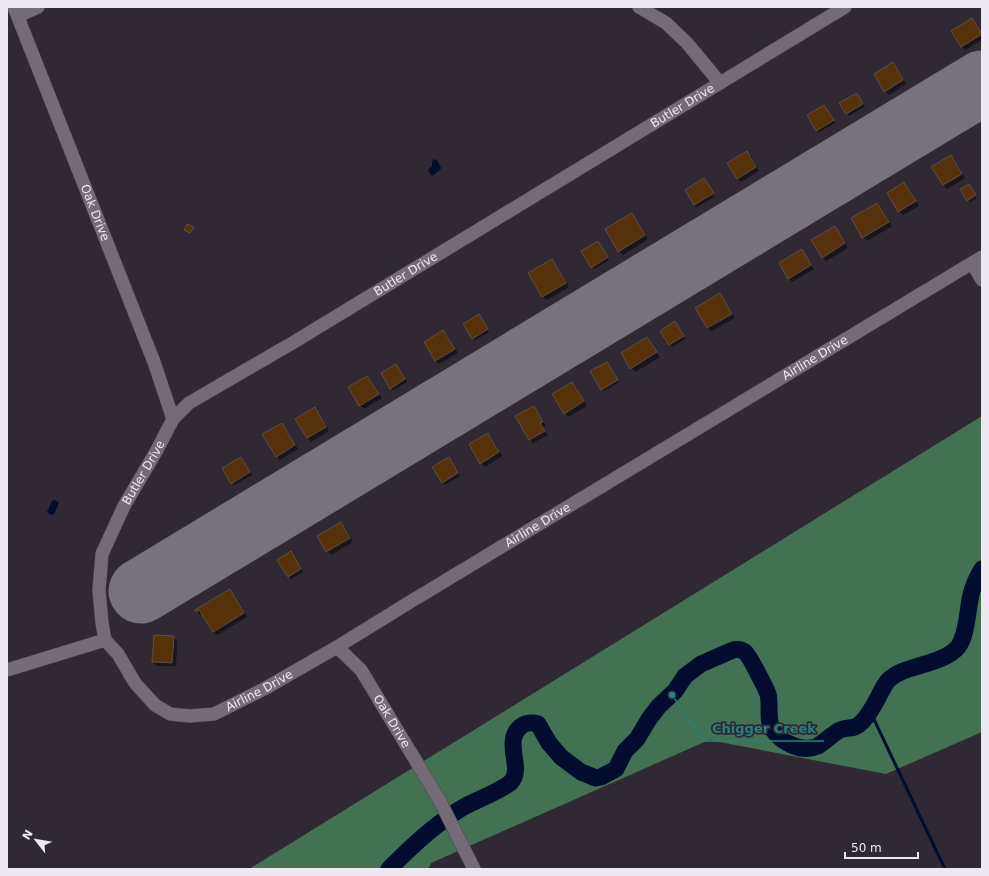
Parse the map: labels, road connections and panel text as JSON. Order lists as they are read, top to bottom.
{
  "streets": {
    "street": ["Butler Drive", "Oak Drive", "Airline Drive"]
  },
  "crossings": [
    ["Butler Drive", "Oak Drive"],
    ["Butler Drive", "Airline Drive"],
    ["Oak Drive", "Airline Drive"]
  ],
  "places": ["Chigger Creek"],
  "scale_bar": "50 m",
  "north": "top left"
}
